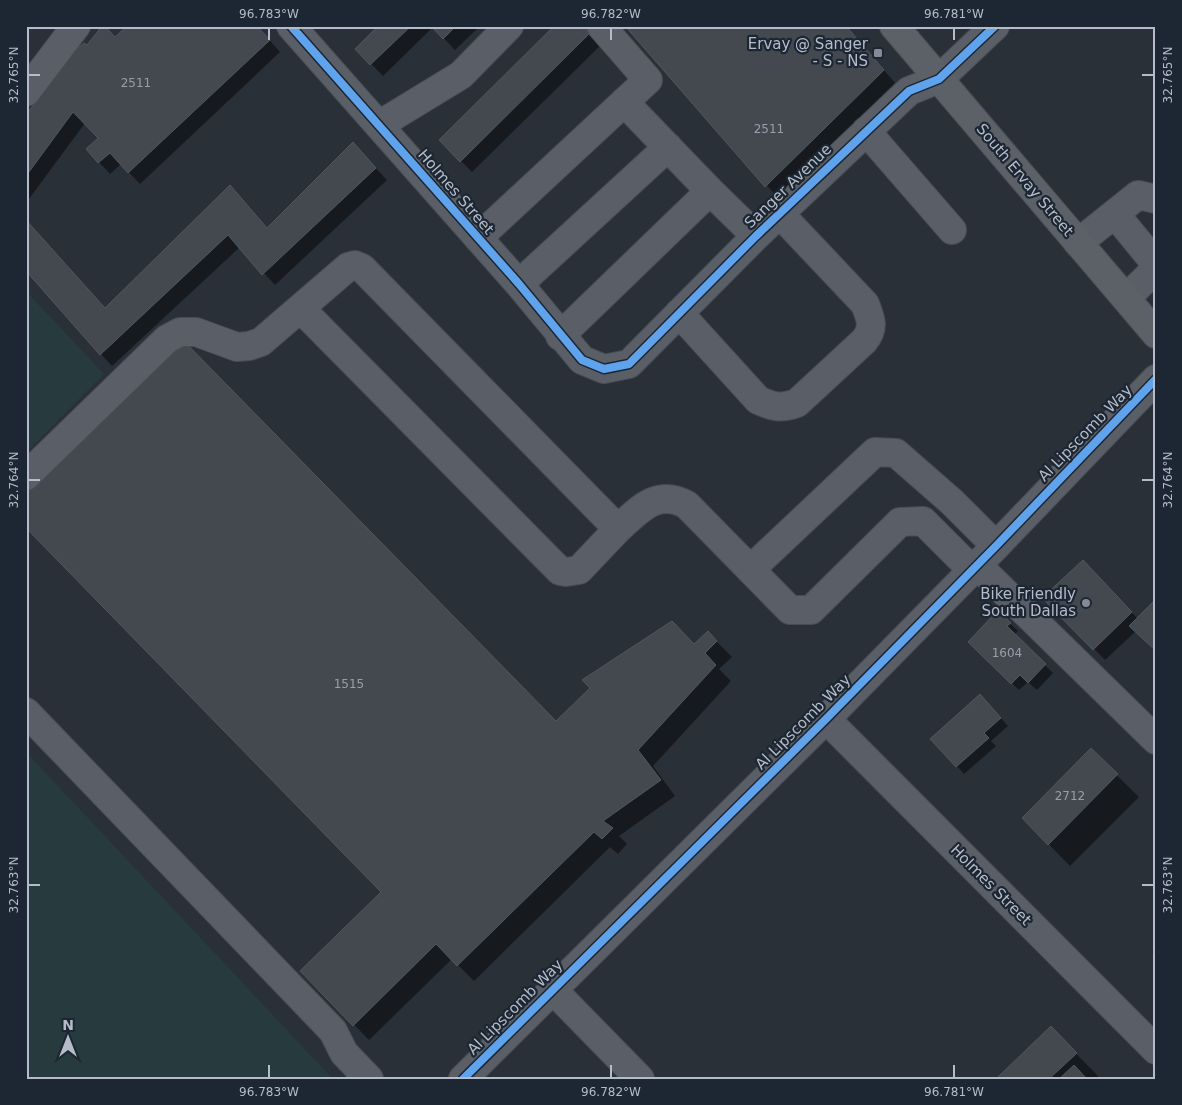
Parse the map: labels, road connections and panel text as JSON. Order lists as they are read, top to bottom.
{
  "streets": {
    "main road": ["South Ervay Street"],
    "street": ["Sanger Avenue", "Holmes Street", "Al Lipscomb Way"]
  },
  "crossings": [
    ["South Ervay Street", "Sanger Avenue"],
    ["Sanger Avenue", "Holmes Street"],
    ["Holmes Street", "Al Lipscomb Way"]
  ],
  "places": {
    "transit": ["Ervay @ Sanger - S - NS"],
    "other": ["Bike Friendly South Dallas"]
  },
  "house_numbers": [
    "2511",
    "2511",
    "1604",
    "1515",
    "2712"
  ],
  "north": "top",
  "coordinates": [
    "96.783°W",
    "96.782°W",
    "96.781°W",
    "32.765°N",
    "32.764°N",
    "32.763°N"
  ]
}
